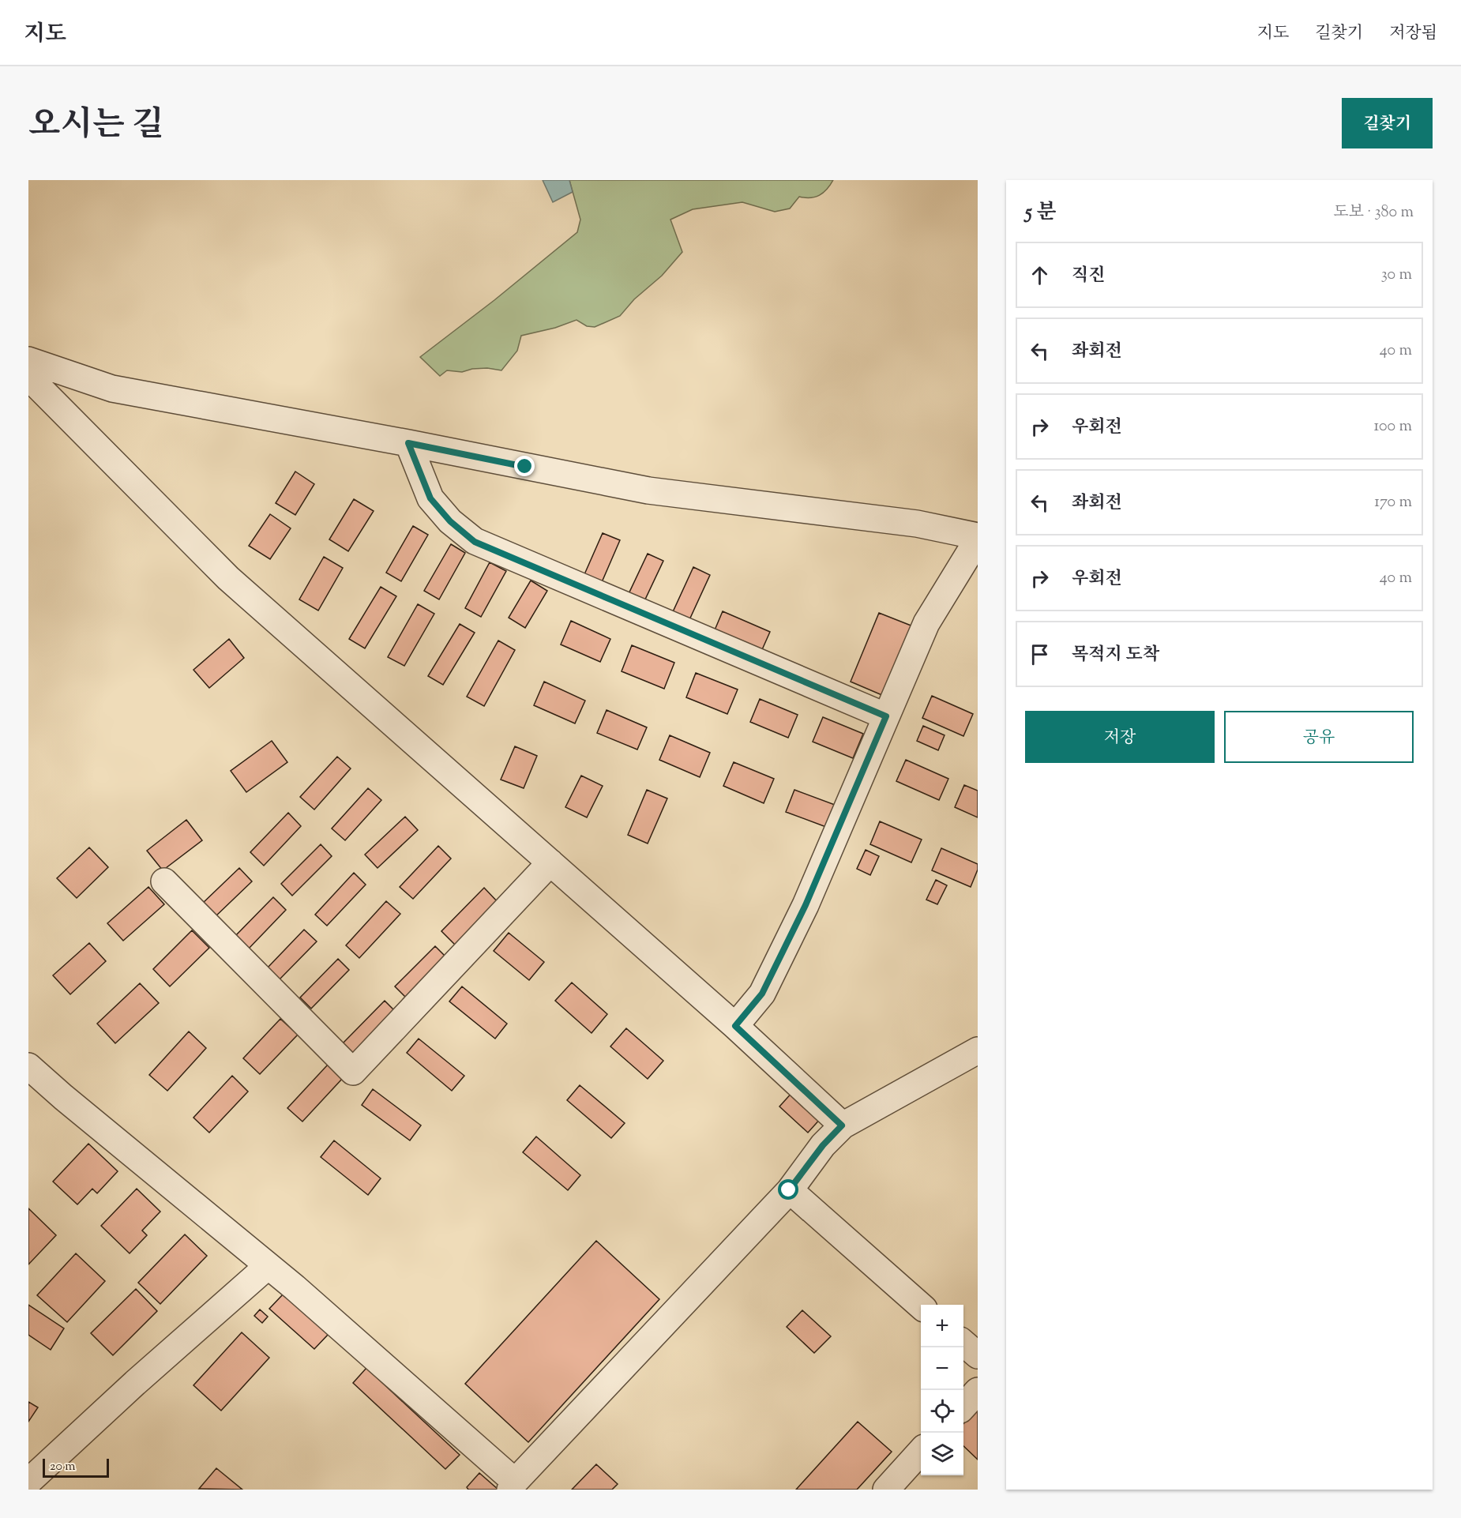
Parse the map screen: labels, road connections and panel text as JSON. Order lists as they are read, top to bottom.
{
  "scale_bar": "20 m",
  "page": {
    "header": "지도",
    "nav": ["지도", "길찾기", "저장됨"],
    "title": "오시는 길",
    "buttons": [
      "길찾기",
      ["저장", "공유"]
    ],
    "heading": ["5 분", "도보 · 380 m"],
    "list": [
      ["직진", "30 m"],
      ["좌회전", "40 m"],
      ["우회전", "100 m"],
      ["좌회전", "170 m"],
      ["우회전", "40 m"],
      "목적지 도착"
    ],
    "map_buttons": ["+", "−"],
    "scale": "20 m"
  }
}
